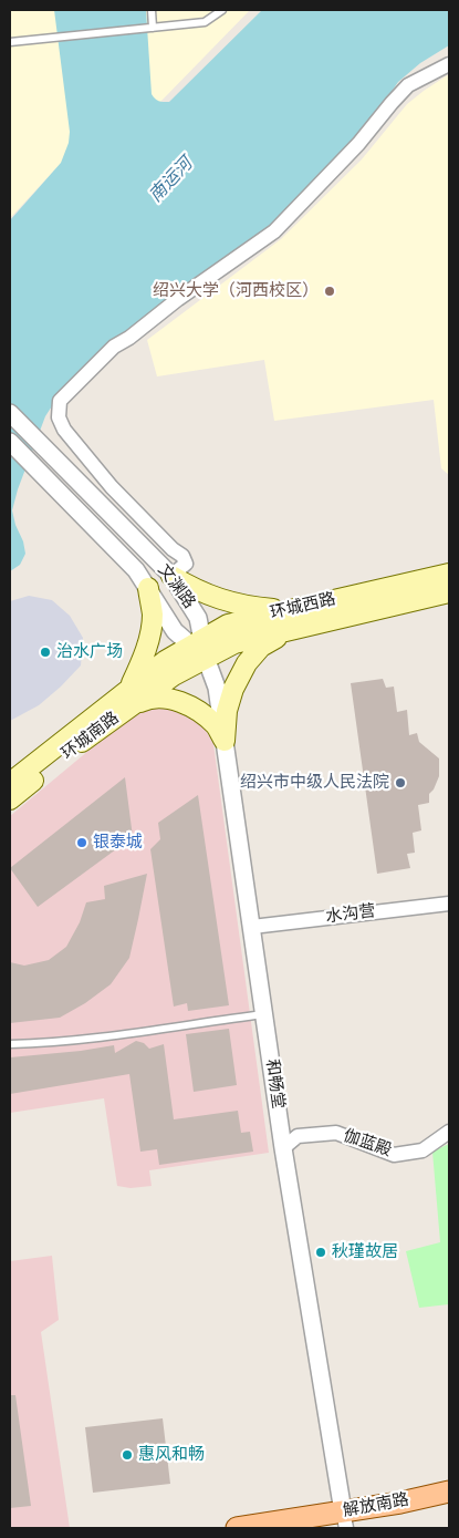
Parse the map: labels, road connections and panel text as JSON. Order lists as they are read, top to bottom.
{
  "streets": {
    "main road": ["环城西路", "环城南路", "解放南路"],
    "street": [
      "文渊路",
      "水沟营",
      "和畅堂",
      "伽蓝殿"
    ]
  },
  "crossings": [
    ["文渊路", "环城西路"],
    ["文渊路", "和畅堂"],
    ["环城西路", "环城南路"],
    ["环城西路", "和畅堂"],
    ["水沟营", "和畅堂"],
    ["和畅堂", "伽蓝殿"],
    ["和畅堂", "解放南路"]
  ],
  "water": ["南运河"],
  "places": [
    "绍兴大学（河西校区）",
    "治水广场",
    "绍兴市中级人民法院",
    "银泰城",
    "秋瑾故居",
    "惠风和畅"
  ]
}
